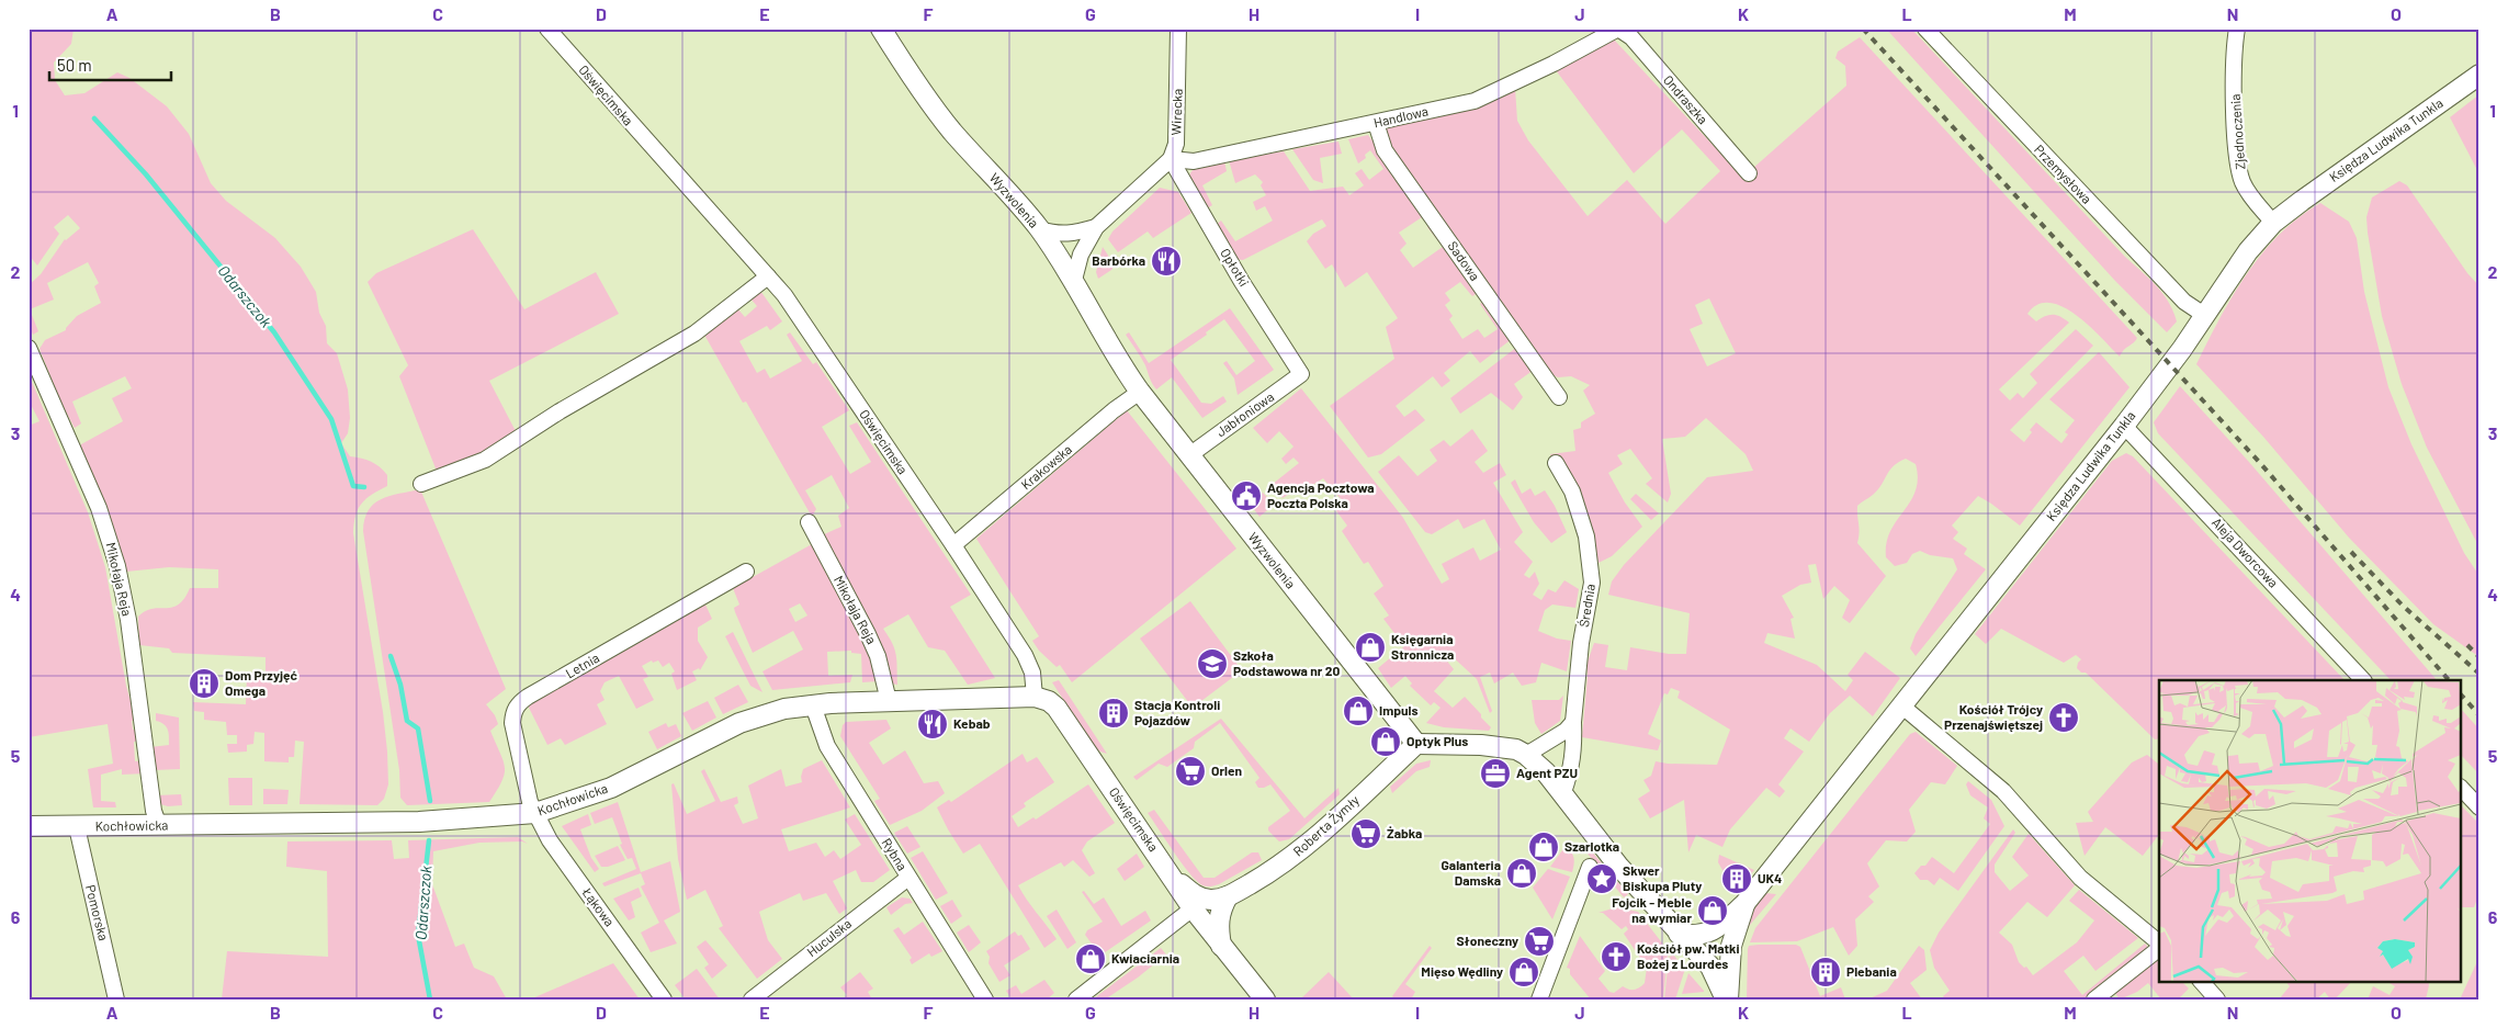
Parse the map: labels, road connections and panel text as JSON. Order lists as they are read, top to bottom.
{
  "streets": {
    "street": [
      "Oświęcimska",
      "Ondraszka",
      "Wirecka",
      "Handlowa",
      "Zjednoczenia",
      "Księdza Ludwika Tunkla",
      "Przemysłowa",
      "Wyzwolenia",
      "Sadowa",
      "Opłotki",
      "Jabłoniowa",
      "Krakowska",
      "Aleja Dworcowa",
      "Mikołaja Reja",
      "Średnia",
      "Letnia",
      "Kochłowicka",
      "Roberta Żymły",
      "Rybna",
      "Łąkowa",
      "Pomorska",
      "Huculska"
    ]
  },
  "crossings": [
    ["Oświęcimska", "Krakowska"],
    ["Oświęcimska", "Kochłowicka"],
    ["Oświęcimska", "Roberta Żymły"],
    ["Ondraszka", "Handlowa"],
    ["Wirecka", "Handlowa"],
    ["Wirecka", "Opłotki"],
    ["Handlowa", "Sadowa"],
    ["Handlowa", "Opłotki"],
    ["Zjednoczenia", "Księdza Ludwika Tunkla"],
    ["Księdza Ludwika Tunkla", "Przemysłowa"],
    ["Księdza Ludwika Tunkla", "Aleja Dworcowa"],
    ["Wyzwolenia", "Jabłoniowa"],
    ["Wyzwolenia", "Krakowska"],
    ["Wyzwolenia", "Roberta Żymły"],
    ["Opłotki", "Jabłoniowa"],
    ["Mikołaja Reja", "Kochłowicka"],
    ["Letnia", "Kochłowicka"],
    ["Letnia", "Łąkowa"],
    ["Kochłowicka", "Rybna"],
    ["Kochłowicka", "Łąkowa"],
    ["Kochłowicka", "Pomorska"],
    ["Rybna", "Huculska"]
  ],
  "water": ["Odarszczok"],
  "places": {
    "restaurant": ["Barbórka", "Kebab"],
    "public building": ["Agencja Pocztowa Poczta Polska"],
    "shop": [
      "Księgarnia Stronnicza",
      "Impuls",
      "Optyk Plus",
      "Szarlotka",
      "Galanteria Damska",
      "Fojcik - Meble na wymiar",
      "Kwiaciarnia",
      "Mięso Wędliny"
    ],
    "school or university": ["Szkoła Podstawowa nr 20"],
    "building": [
      "Dom Przyjęć Omega",
      "Stacja Kontroli Pojazdów",
      "UK4",
      "Plebania"
    ],
    "church": ["Kościół Trójcy Przenajświętszej", "Kościół pw. Matki Bożej z Lourdes"],
    "supermarket": ["Orlen", "Żabka", "Słoneczny"],
    "office": ["Agent PZU"],
    "place": ["Skwer Biskupa Pluty"]
  },
  "scale_bar": "50 m",
  "grid": {
    "columns": [
      "A",
      "B",
      "C",
      "D",
      "E",
      "F",
      "G",
      "H",
      "I",
      "J",
      "K",
      "L",
      "M",
      "N",
      "O"
    ],
    "rows": [
      "1",
      "2",
      "3",
      "4",
      "5",
      "6"
    ]
  }
}
